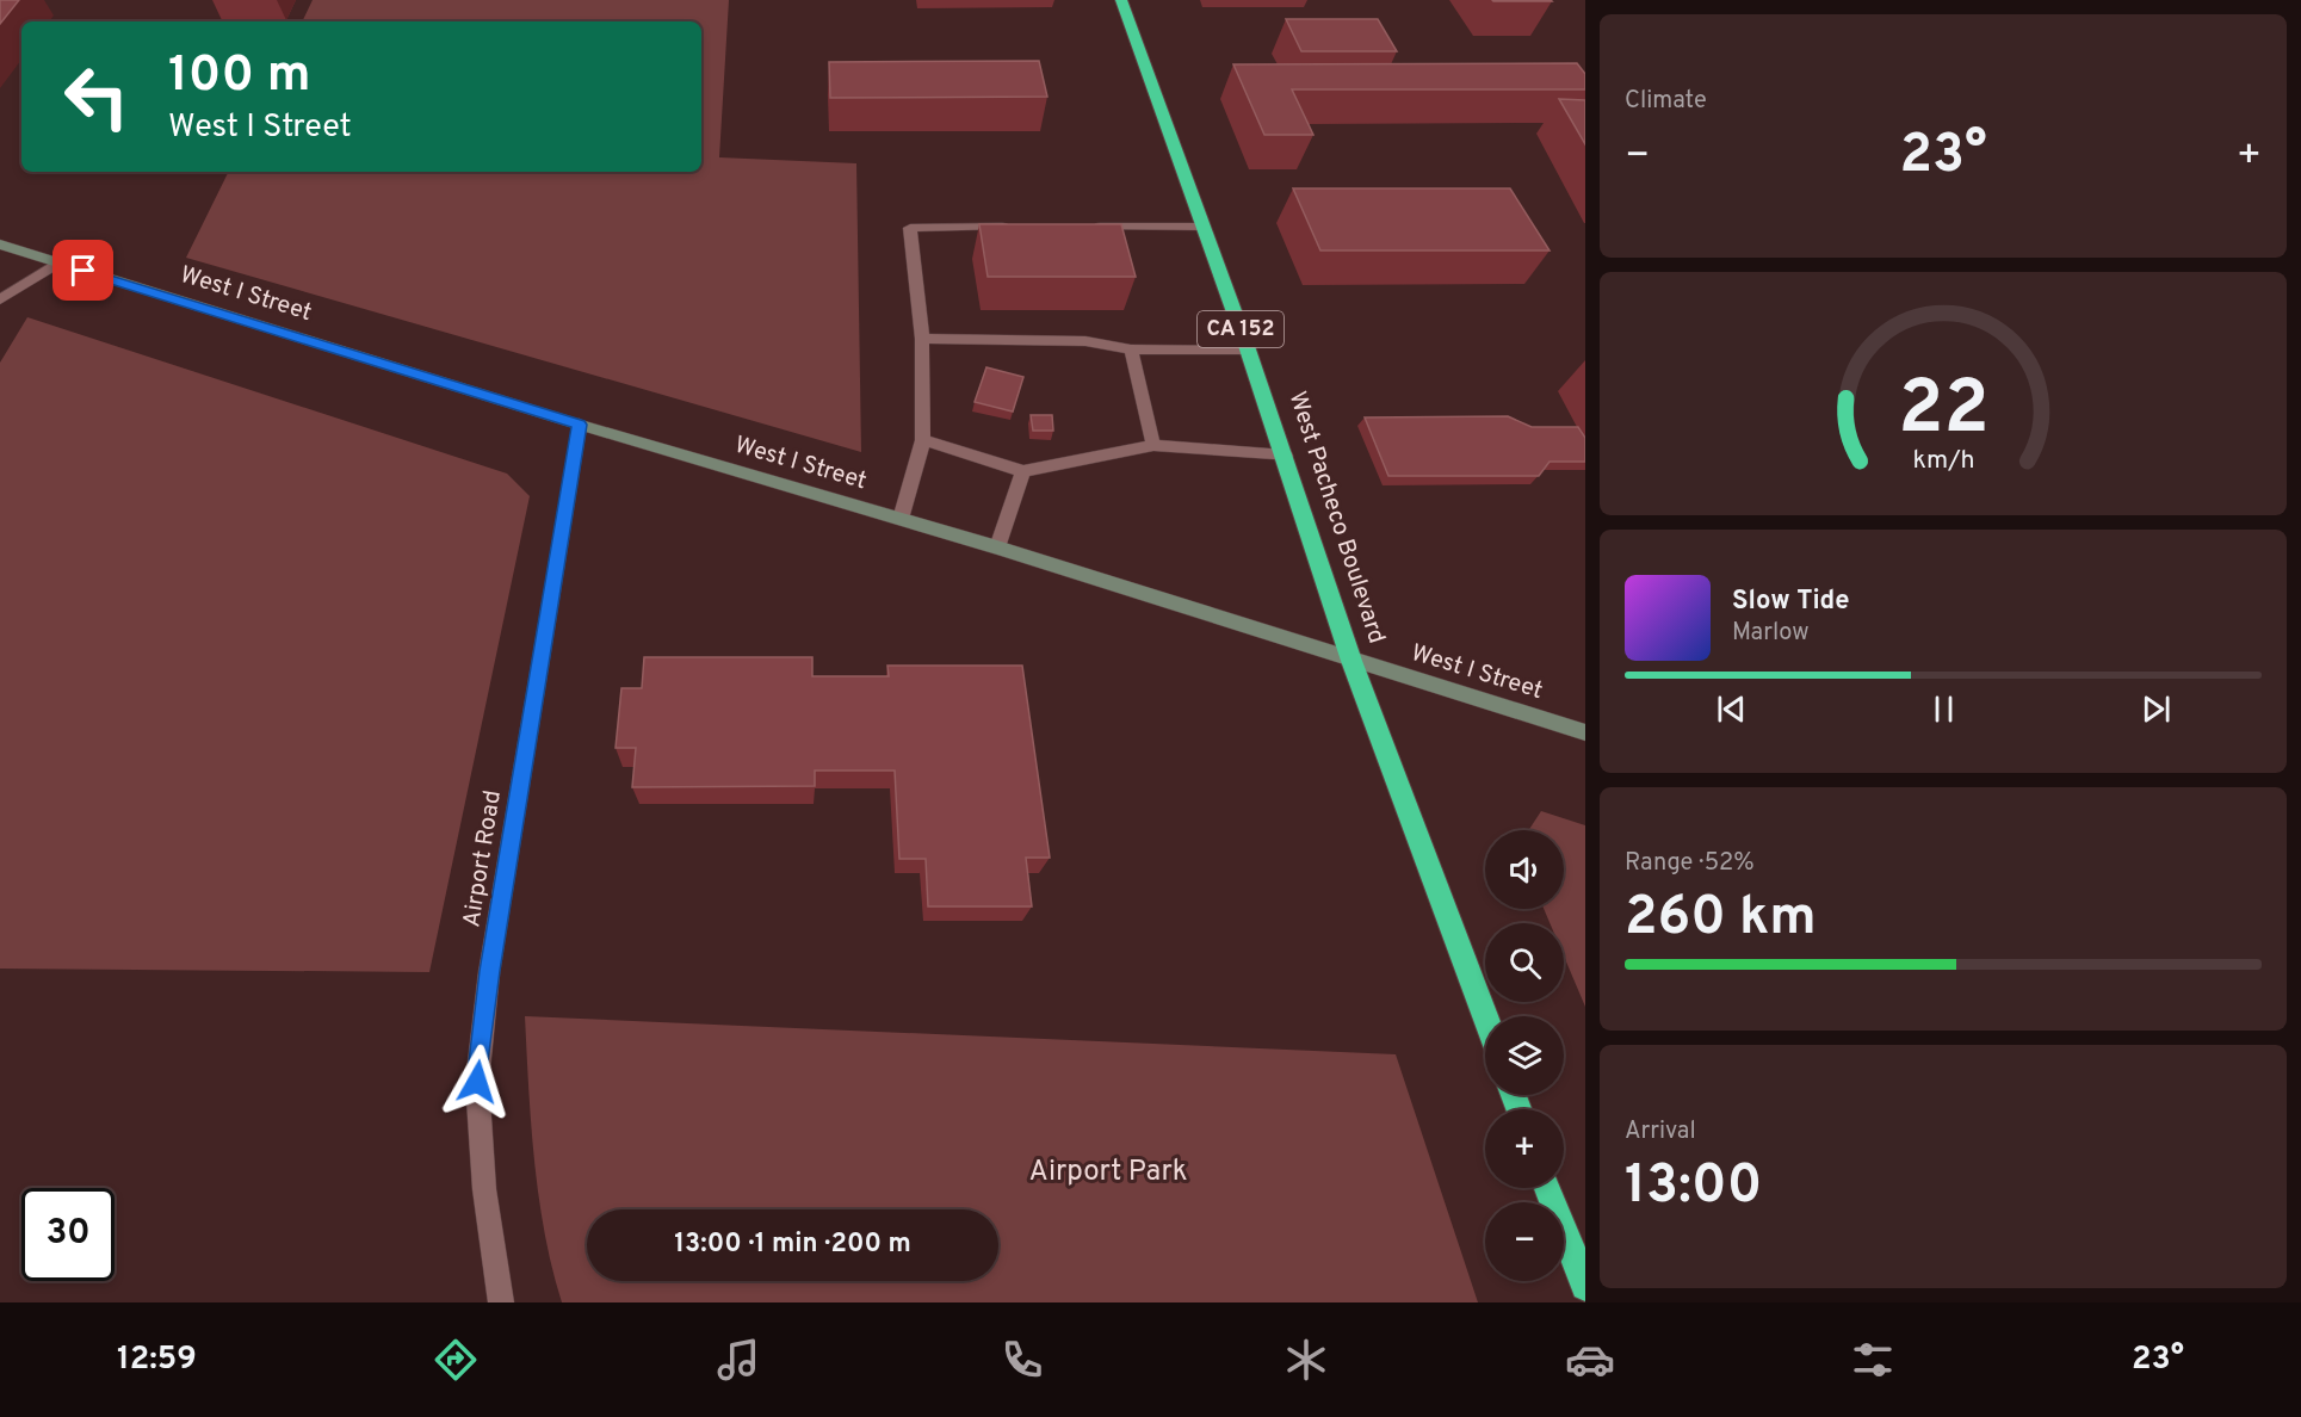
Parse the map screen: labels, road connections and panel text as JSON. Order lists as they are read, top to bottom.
{
  "streets": {
    "highway": ["CA 152", "West Pacheco Boulevard"],
    "street": ["West I Street", "Airport Road"]
  },
  "crossings": [
    ["West I Street", "West Pacheco Boulevard"],
    ["West I Street", "Airport Road"]
  ],
  "parks": ["Airport Park"],
  "page": {
    "tile": [
      "Climate",
      ["Range · 52%", "260 km"],
      ["Arrival", "13:00"]
    ],
    "turn": ["100 m", "West I Street"],
    "heat": ["−", "23°", "+"],
    "song": ["Slow Tide", "Marlow"],
    "map_buttons": ["+", "−"],
    "limit": "30",
    "trip": "13:00 · 1 min · 200 m",
    "tabs": ["12:59", "23°"],
    "gauge": ["22", "km/h"]
  }
}
